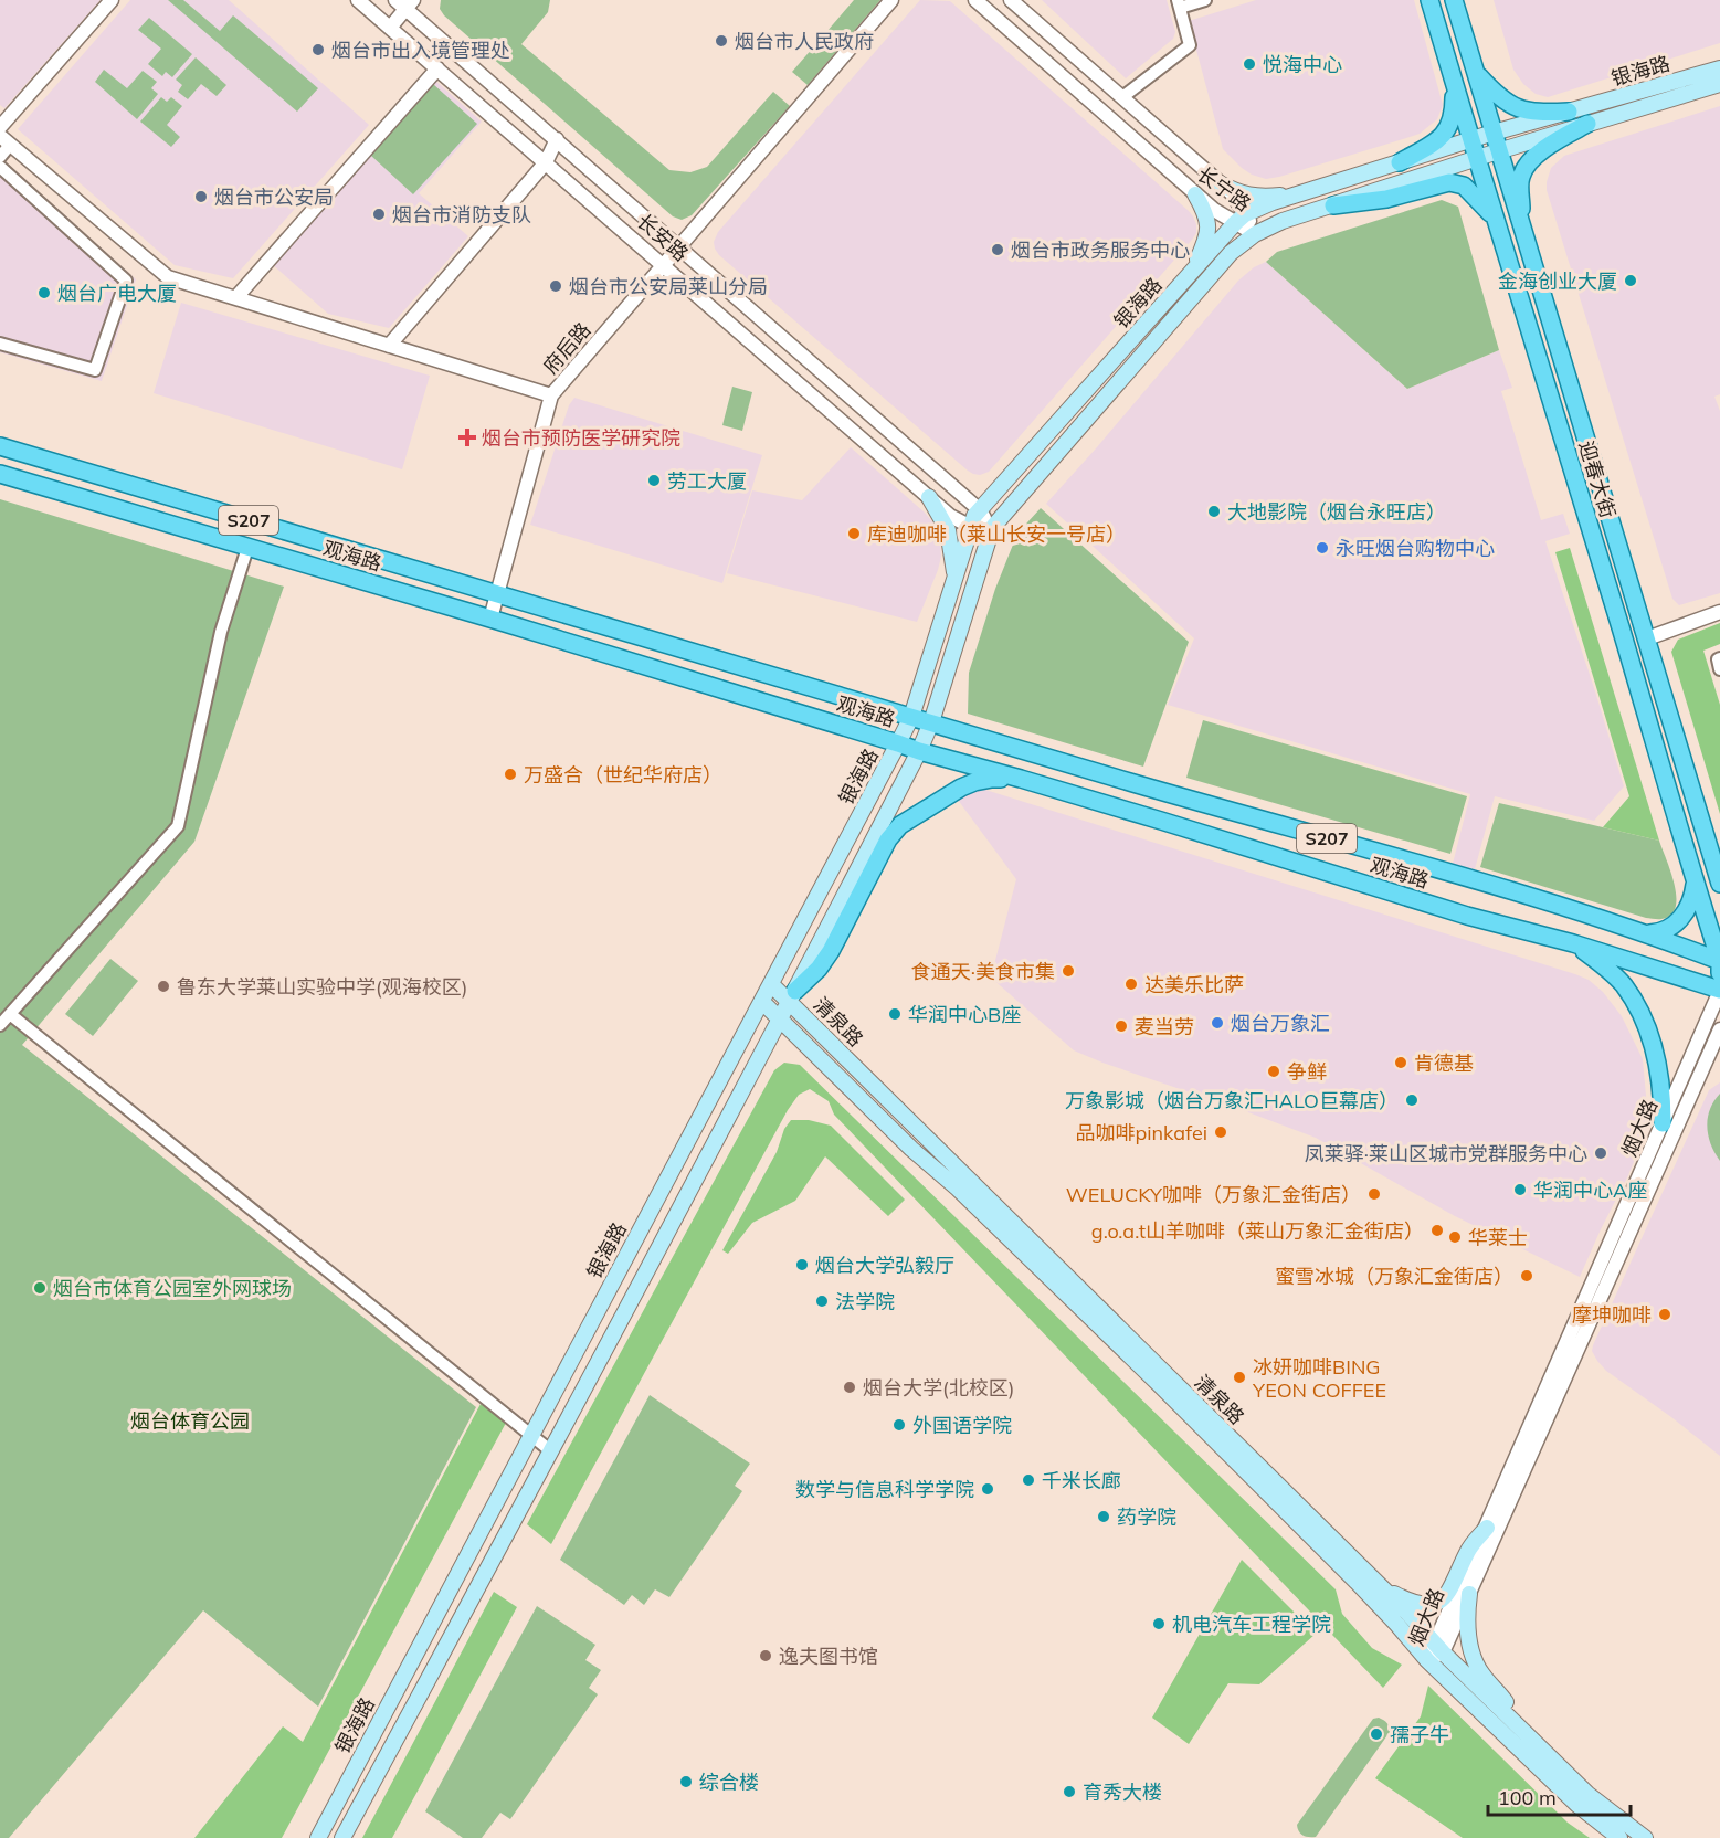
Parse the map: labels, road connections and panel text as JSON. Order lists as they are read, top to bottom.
{
  "streets": {
    "main road": [
      "银海路",
      "迎春大街",
      "S207",
      "观海路",
      "清泉路"
    ],
    "street": [
      "长宁路",
      "长安路",
      "府后路",
      "烟大路"
    ]
  },
  "crossings": [
    ["银海路", "长宁路"],
    ["银海路", "长安路"],
    ["银海路", "迎春大街"],
    ["银海路", "观海路"],
    ["银海路", "清泉路"],
    ["长安路", "府后路"],
    ["府后路", "观海路"],
    ["迎春大街", "观海路"],
    ["观海路", "烟大路"],
    ["清泉路", "烟大路"]
  ],
  "parks": ["烟台体育公园"],
  "places": {
    "other": [
      "烟台市人民政府",
      "烟台市出入境管理处",
      "悦海中心",
      "烟台市公安局",
      "烟台市消防支队",
      "烟台市政务服务中心",
      "金海创业大厦",
      "烟台市公安局莱山分局",
      "烟台广电大厦",
      "劳工大厦",
      "大地影院（烟台永旺店）",
      "库迪咖啡（莱山长安一号店）",
      "永旺烟台购物中心",
      "万盛合（世纪华府店）",
      "食通天·美食市集",
      "达美乐比萨",
      "鲁东大学莱山实验中学(观海校区)",
      "华润中心B座",
      "烟台万象汇",
      "麦当劳",
      "肯德基",
      "争鲜",
      "万象影城（烟台万象汇HALO巨幕店）",
      "品咖啡pinkafei",
      "凤莱驿·莱山区城市党群服务中心",
      "华润中心A座",
      "WELUCKY咖啡（万象汇金街店）",
      "g.o.a.t山羊咖啡（莱山万象汇金街店）",
      "华莱士",
      "烟台大学弘毅厅",
      "蜜雪冰城（万象汇金街店）",
      "烟台市体育公园室外网球场",
      "法学院",
      "摩坤咖啡",
      "冰妍咖啡BING YEON COFFEE",
      "烟台大学(北校区)",
      "外国语学院",
      "千米长廊",
      "数学与信息科学学院",
      "药学院",
      "机电汽车工程学院",
      "逸夫图书馆",
      "孺子牛",
      "综合楼",
      "育秀大楼"
    ],
    "health": ["烟台市预防医学研究院"]
  },
  "scale_bar": "100 m"
}
